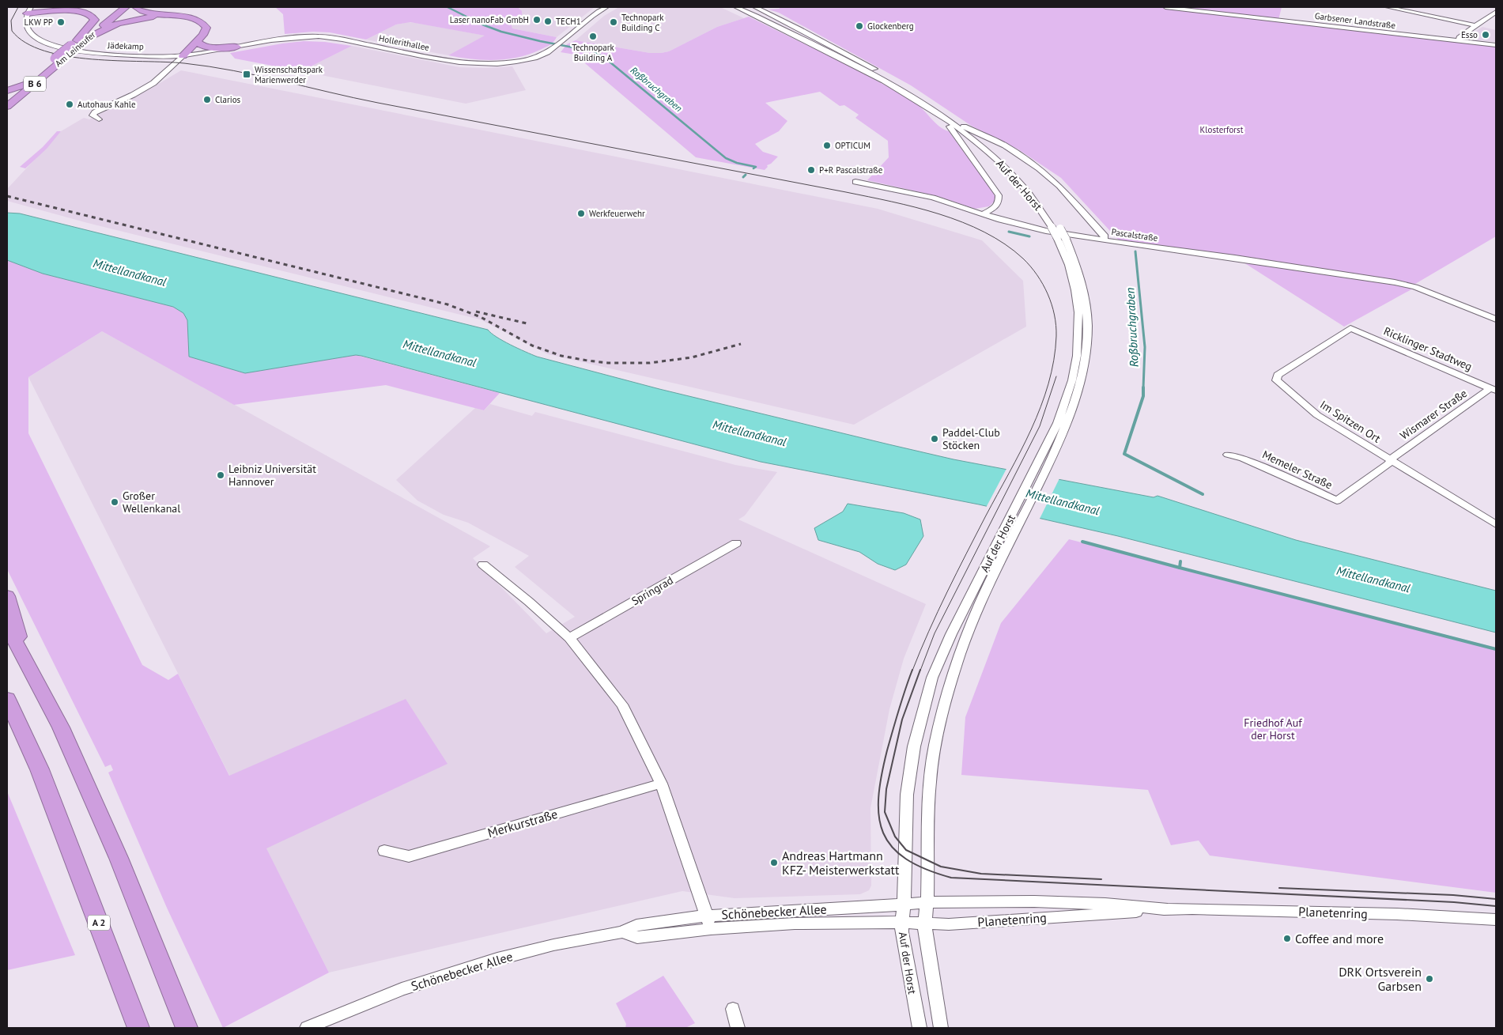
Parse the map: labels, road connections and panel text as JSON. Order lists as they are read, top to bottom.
{
  "streets": {
    "highway": ["Am Leineufer", "B 6", "A 2"],
    "street": [
      "Garbsener Landstraße",
      "Hollerithallee",
      "Jädekamp",
      "Auf der Horst",
      "Pascalstraße",
      "Ricklinger Stadtweg",
      "Wismarer Straße",
      "Im Spitzen Ort",
      "Memeler Straße",
      "Springrad",
      "Merkurstraße",
      "Schönebecker Allee",
      "Planetenring"
    ]
  },
  "crossings": [
    ["Hollerithallee", "Jädekamp"],
    ["Auf der Horst", "Pascalstraße"],
    ["Auf der Horst", "Schönebecker Allee"],
    ["Auf der Horst", "Planetenring"],
    ["Ricklinger Stadtweg", "Wismarer Straße"],
    ["Ricklinger Stadtweg", "Im Spitzen Ort"],
    ["Wismarer Straße", "Im Spitzen Ort"],
    ["Wismarer Straße", "Memeler Straße"],
    ["Im Spitzen Ort", "Memeler Straße"],
    ["Schönebecker Allee", "Planetenring"]
  ],
  "water": ["Roßbruchgraben", "Mittellandkanal"],
  "parks": ["Klosterforst", "Friedhof Auf der Horst"],
  "places": {
    "other": [
      "Laser nanoFab GmbH",
      "TECH1",
      "LKW PP",
      "Technopark Building C",
      "Glockenberg",
      "Esso",
      "Technopark Building A",
      "Clarios",
      "Autohaus Kahle",
      "OPTICUM",
      "P+R Pascalstraße",
      "Werkfeuerwehr",
      "Paddel-Club Stöcken",
      "Leibniz Universität Hannover",
      "Großer Wellenkanal",
      "Andreas Hartmann KFZ- Meisterwerkstatt",
      "Coffee and more",
      "DRK Ortsverein Garbsen"
    ],
    "transit": ["Wissenschaftspark Marienwerder"]
  }
}
